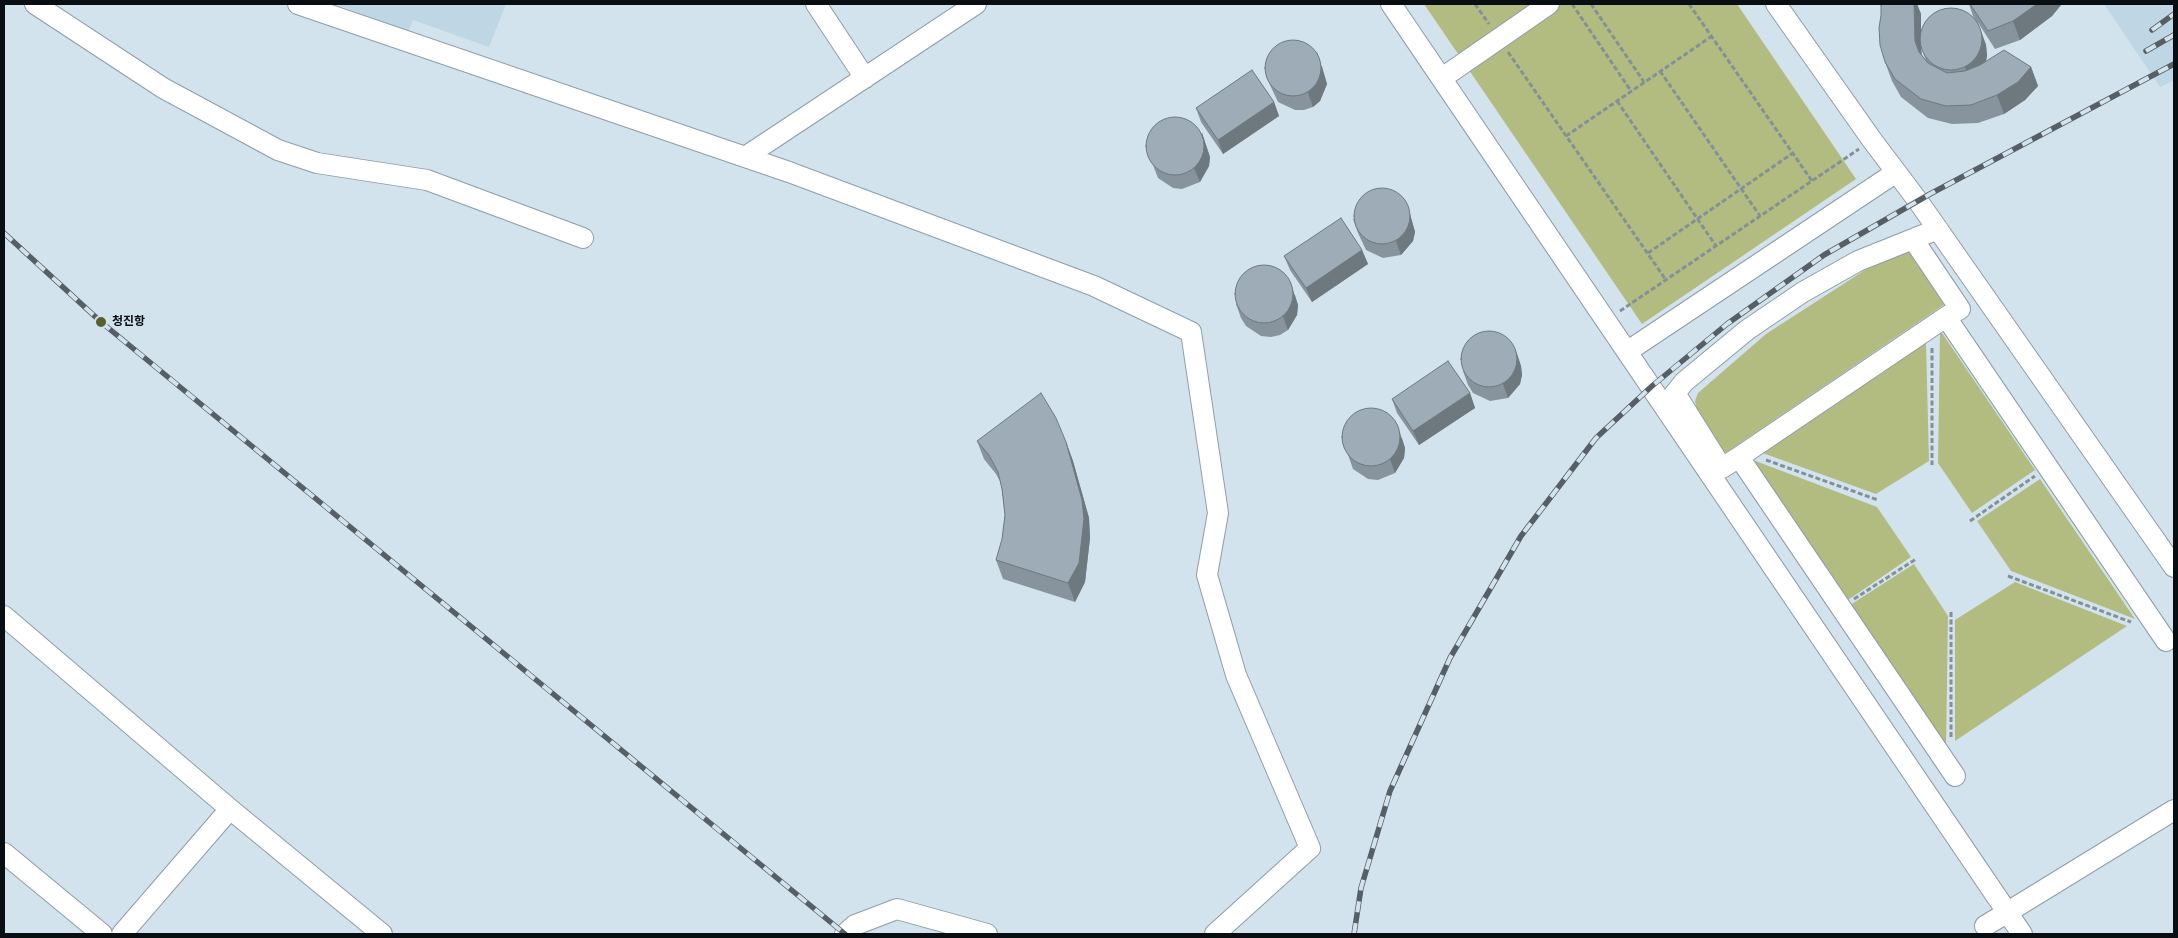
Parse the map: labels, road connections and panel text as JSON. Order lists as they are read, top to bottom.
{
  "places": ["청진항"]
}
